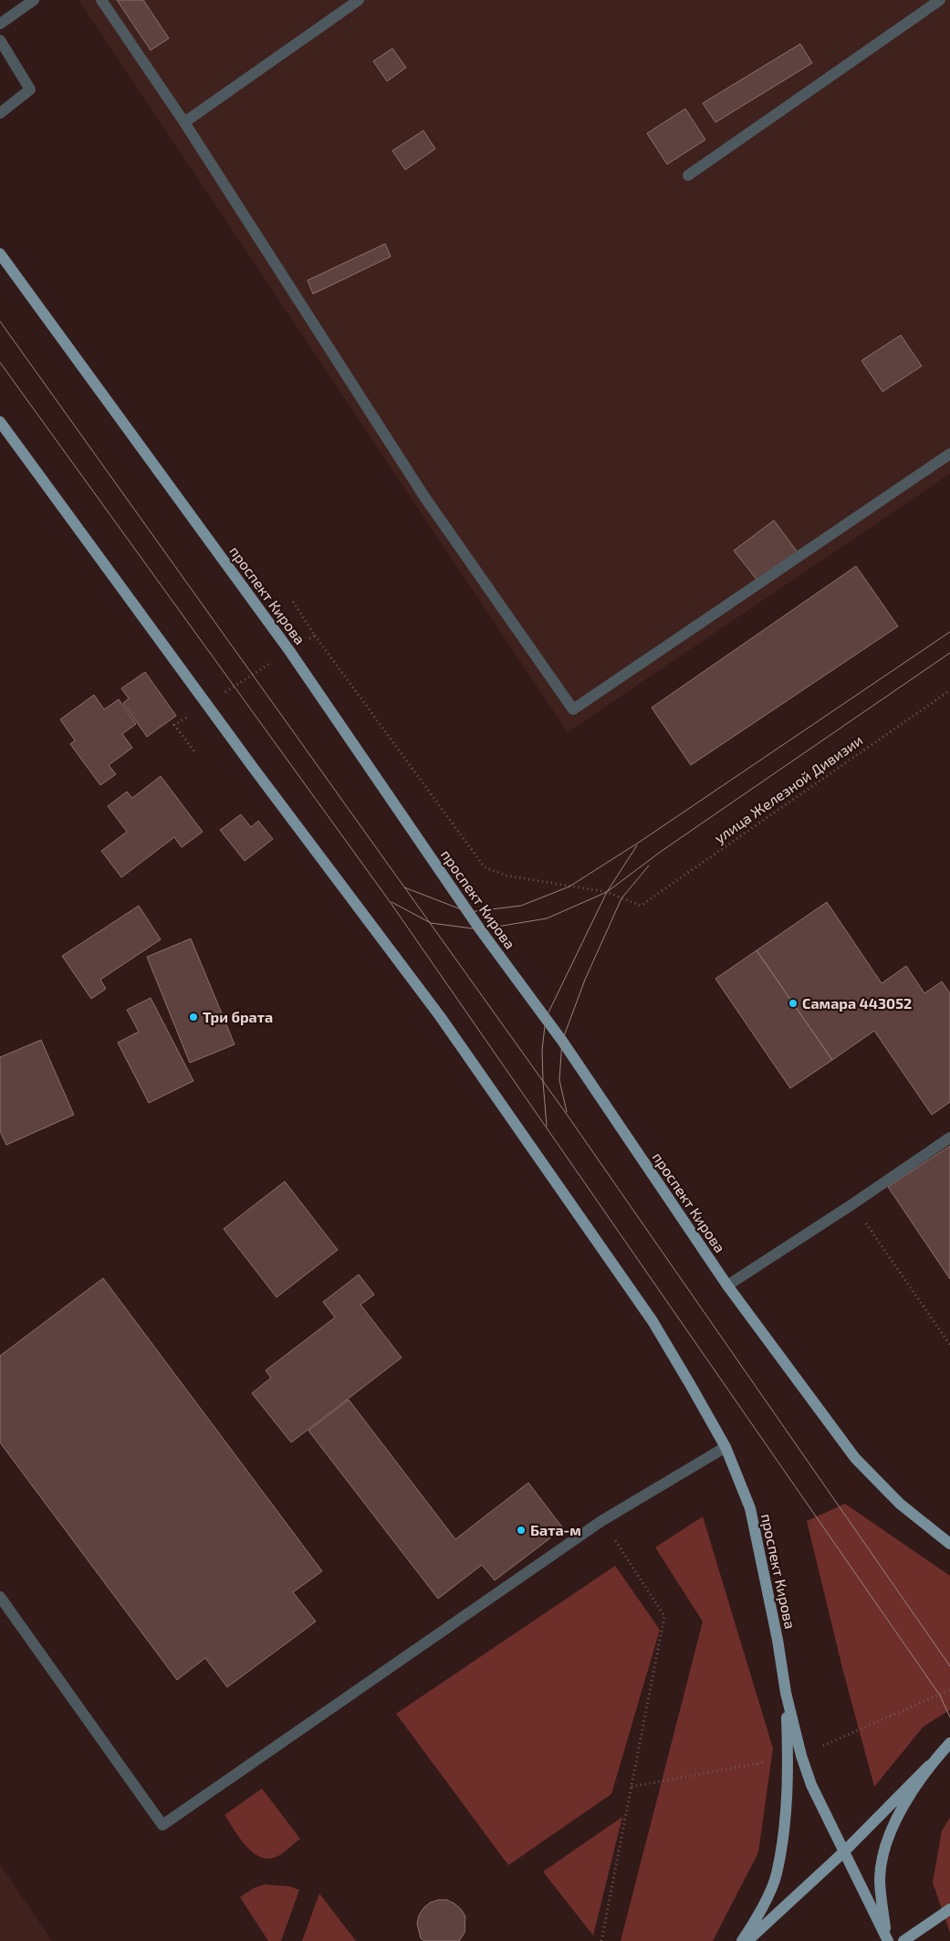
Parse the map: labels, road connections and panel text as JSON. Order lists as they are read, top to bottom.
{
  "streets": {
    "main road": ["проспект Кирова"],
    "path": ["улица Железной Дивизии"]
  },
  "places": ["Самара 443052", "Три брата", "Бата-м"]
}
